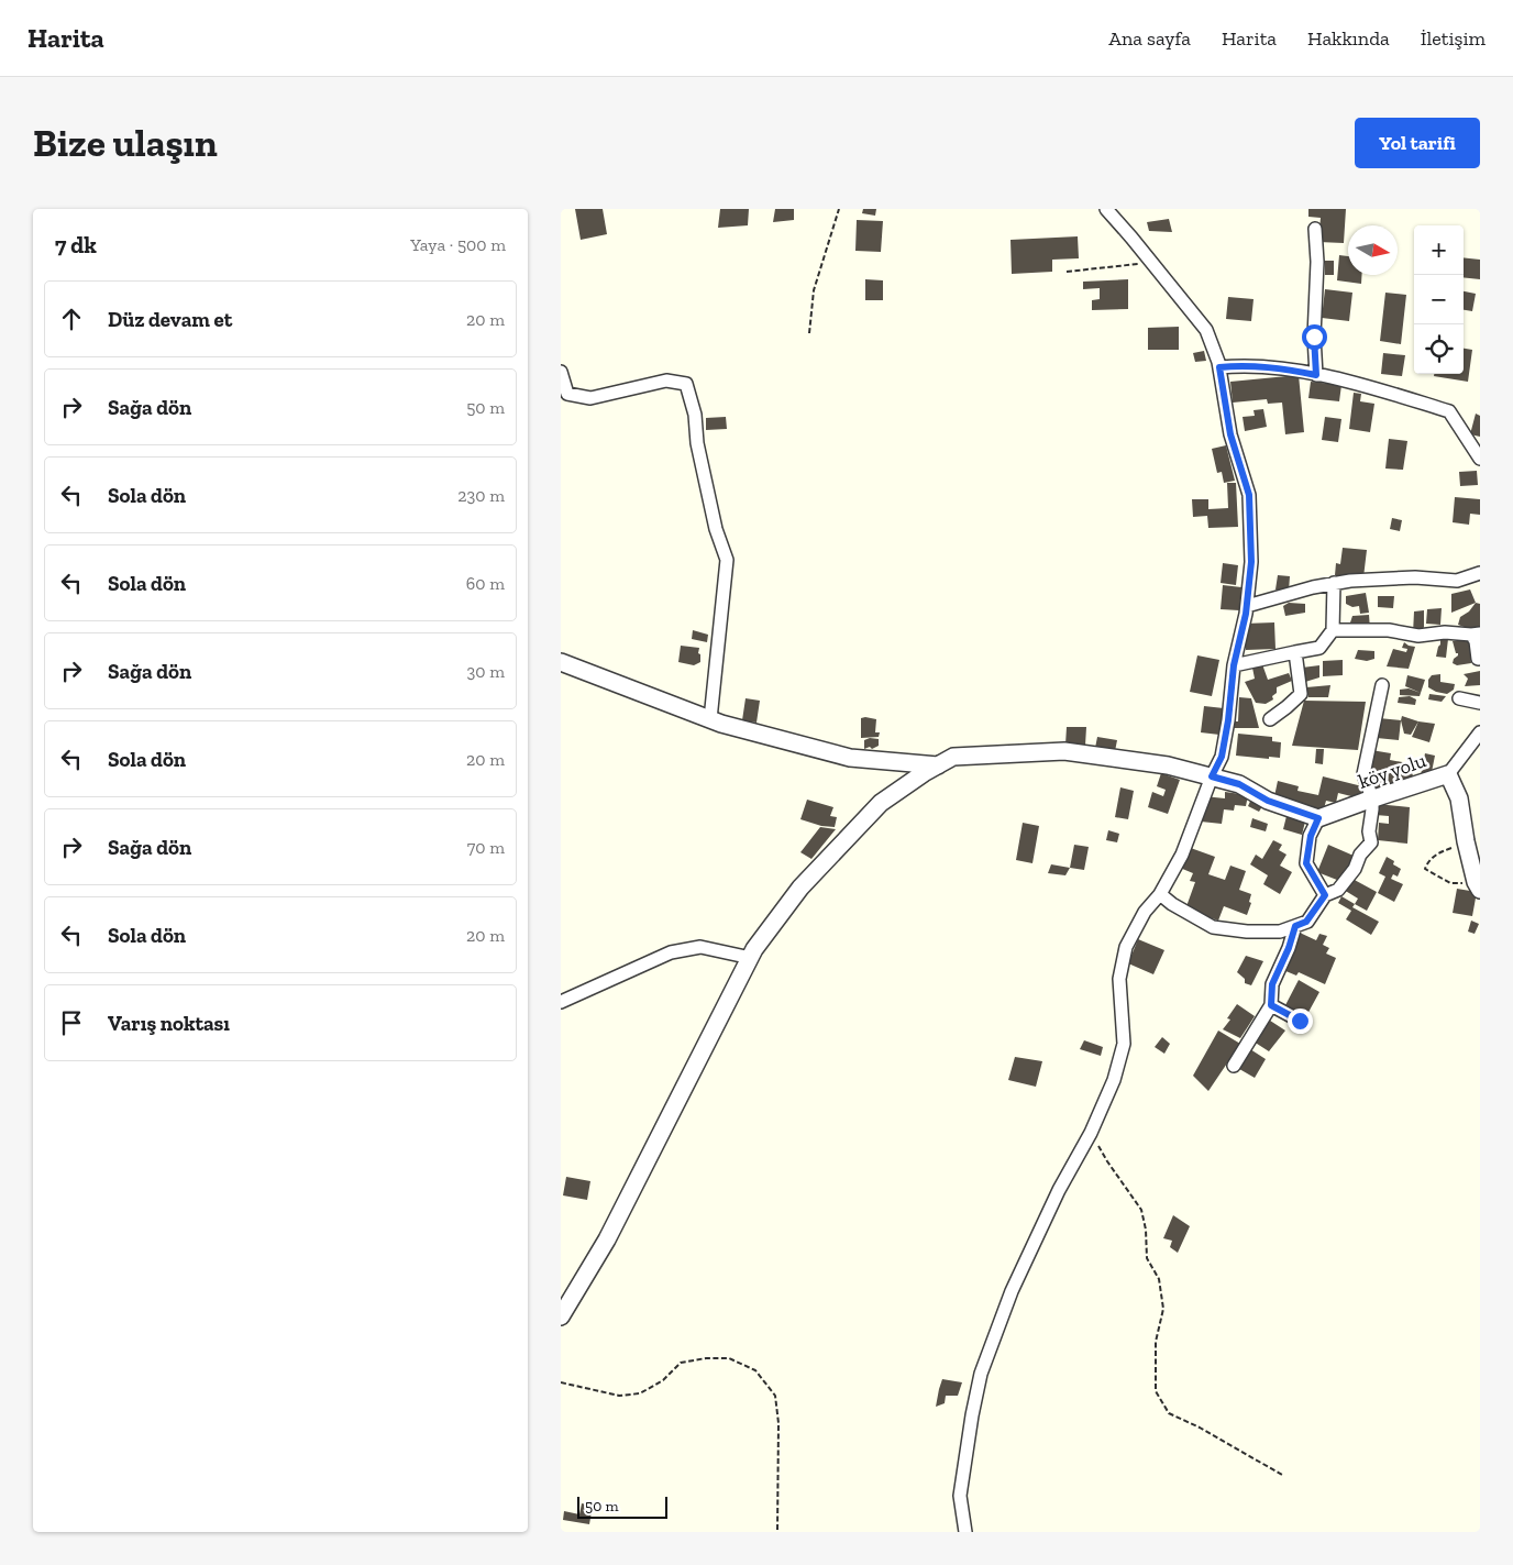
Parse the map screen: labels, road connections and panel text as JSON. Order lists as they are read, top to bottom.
{
  "streets": {
    "street": ["köy yolu"]
  },
  "scale_bar": "50 m",
  "north": "right",
  "page": {
    "header": "Harita",
    "nav": [
      "Ana sayfa",
      "Harita",
      "Hakkında",
      "İletişim"
    ],
    "buttons": "Yol tarifi",
    "title": "Bize ulaşın",
    "heading": ["7 dk", "Yaya · 500 m"],
    "map_buttons": ["+", "−"],
    "list": [
      ["Düz devam et", "20 m"],
      ["Sağa dön", "50 m"],
      ["Sola dön", "230 m"],
      ["Sola dön", "60 m"],
      ["Sağa dön", "30 m"],
      ["Sola dön", "20 m"],
      ["Sağa dön", "70 m"],
      ["Sola dön", "20 m"],
      "Varış noktası"
    ],
    "scale": "50 m"
  }
}
